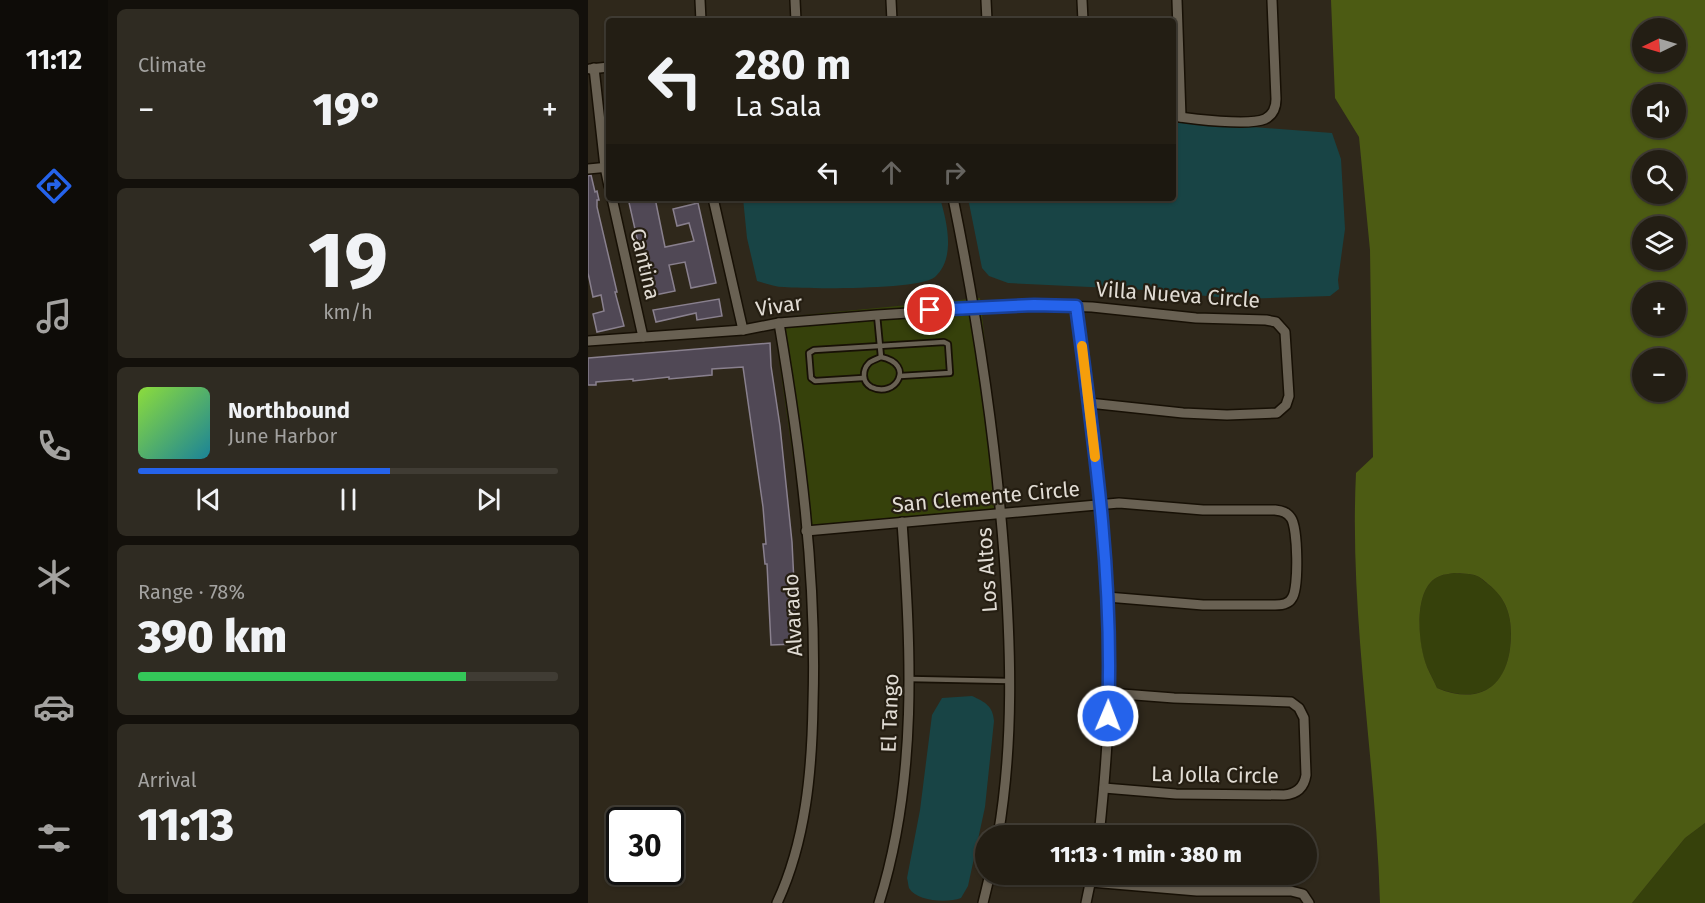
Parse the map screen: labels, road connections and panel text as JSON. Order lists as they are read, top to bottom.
{
  "streets": {
    "street": [
      "Cantina",
      "Villa Nueva Circle",
      "Vivar",
      "San Clemente Circle",
      "Los Altos",
      "Alvarado",
      "El Tango",
      "La Jolla Circle"
    ]
  },
  "crossings": [
    ["Cantina", "Vivar"],
    ["Villa Nueva Circle", "Vivar"],
    ["Vivar", "Los Altos"],
    ["Vivar", "Alvarado"],
    ["San Clemente Circle", "Los Altos"],
    ["San Clemente Circle", "Alvarado"],
    ["San Clemente Circle", "El Tango"]
  ],
  "north": "left",
  "page": {
    "tabs": "11:12",
    "tile": [
      "Climate",
      ["19", "km/h"],
      ["Range · 78%", "390 km"],
      ["Arrival", "11:13"]
    ],
    "map_buttons": ["+", "−"],
    "turn": ["280 m", "La Sala"],
    "heat": ["−", "19°", "+"],
    "song": ["Northbound", "June Harbor"],
    "limit": "30",
    "trip": "11:13 · 1 min · 380 m"
  }
}
